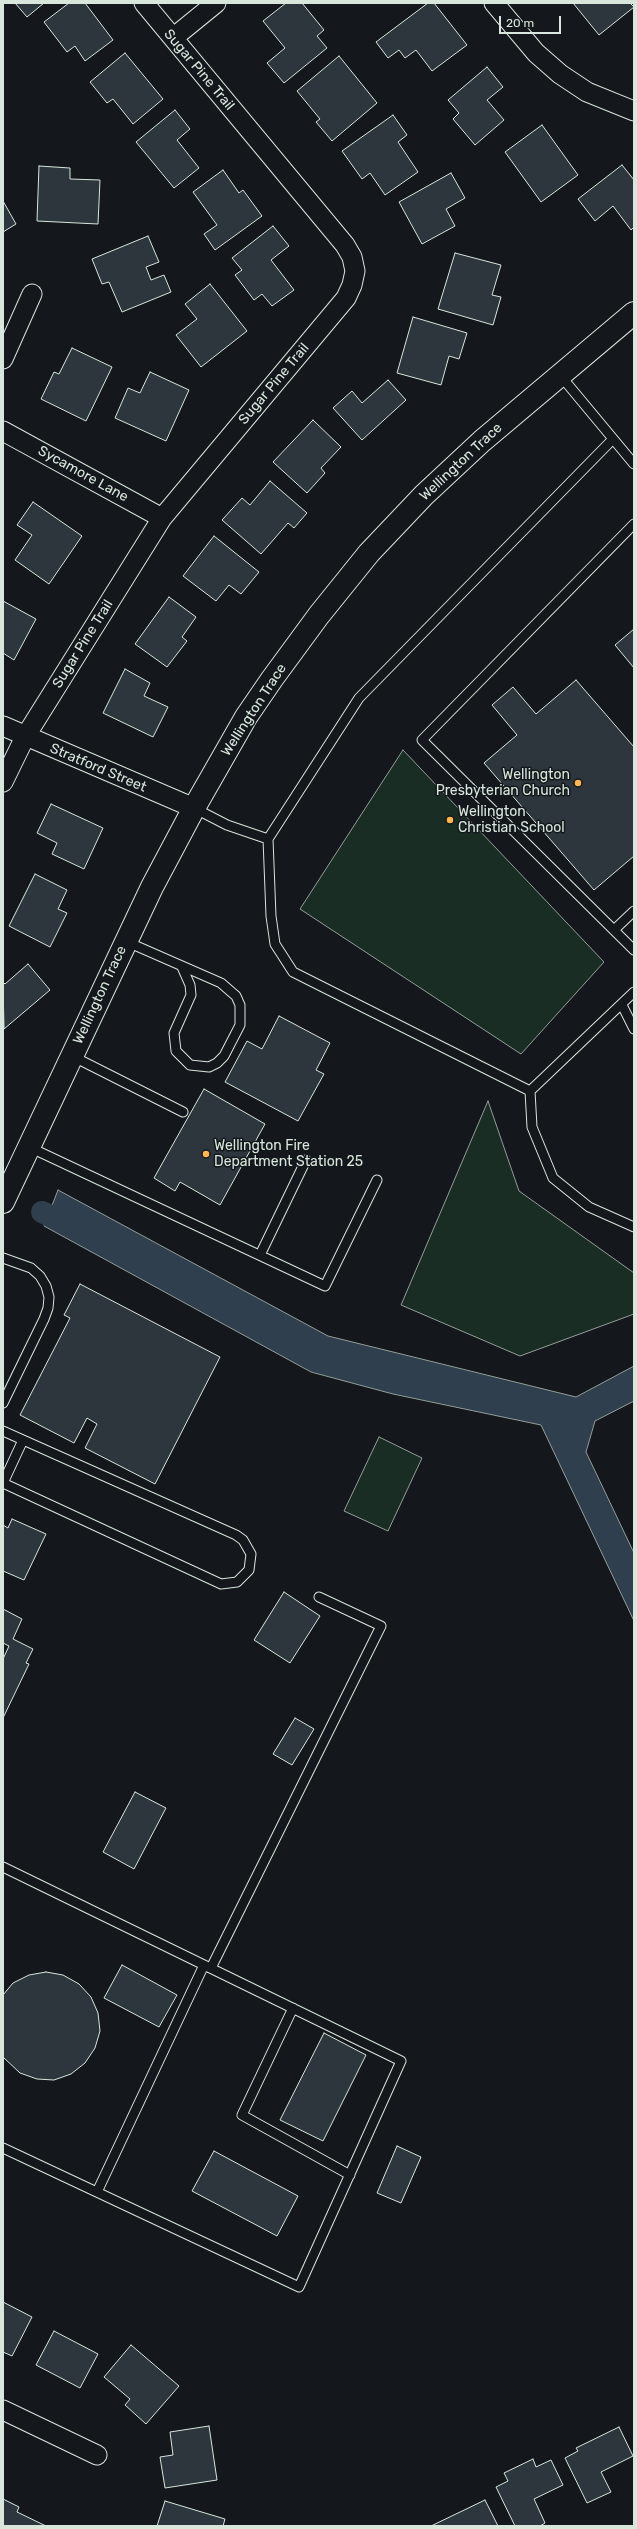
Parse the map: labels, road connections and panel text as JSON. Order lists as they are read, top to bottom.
{
  "streets": {
    "street": [
      "Sugar Pine Trail",
      "Wellington Trace",
      "Sycamore Lane",
      "Stratford Street"
    ]
  },
  "crossings": [
    ["Sugar Pine Trail", "Sycamore Lane"],
    ["Sugar Pine Trail", "Stratford Street"],
    ["Wellington Trace", "Stratford Street"]
  ],
  "places": ["Wellington Presbyterian Church", "Wellington Christian School", "Wellington Fire Department Station 25"],
  "scale_bar": "20 m"
}
